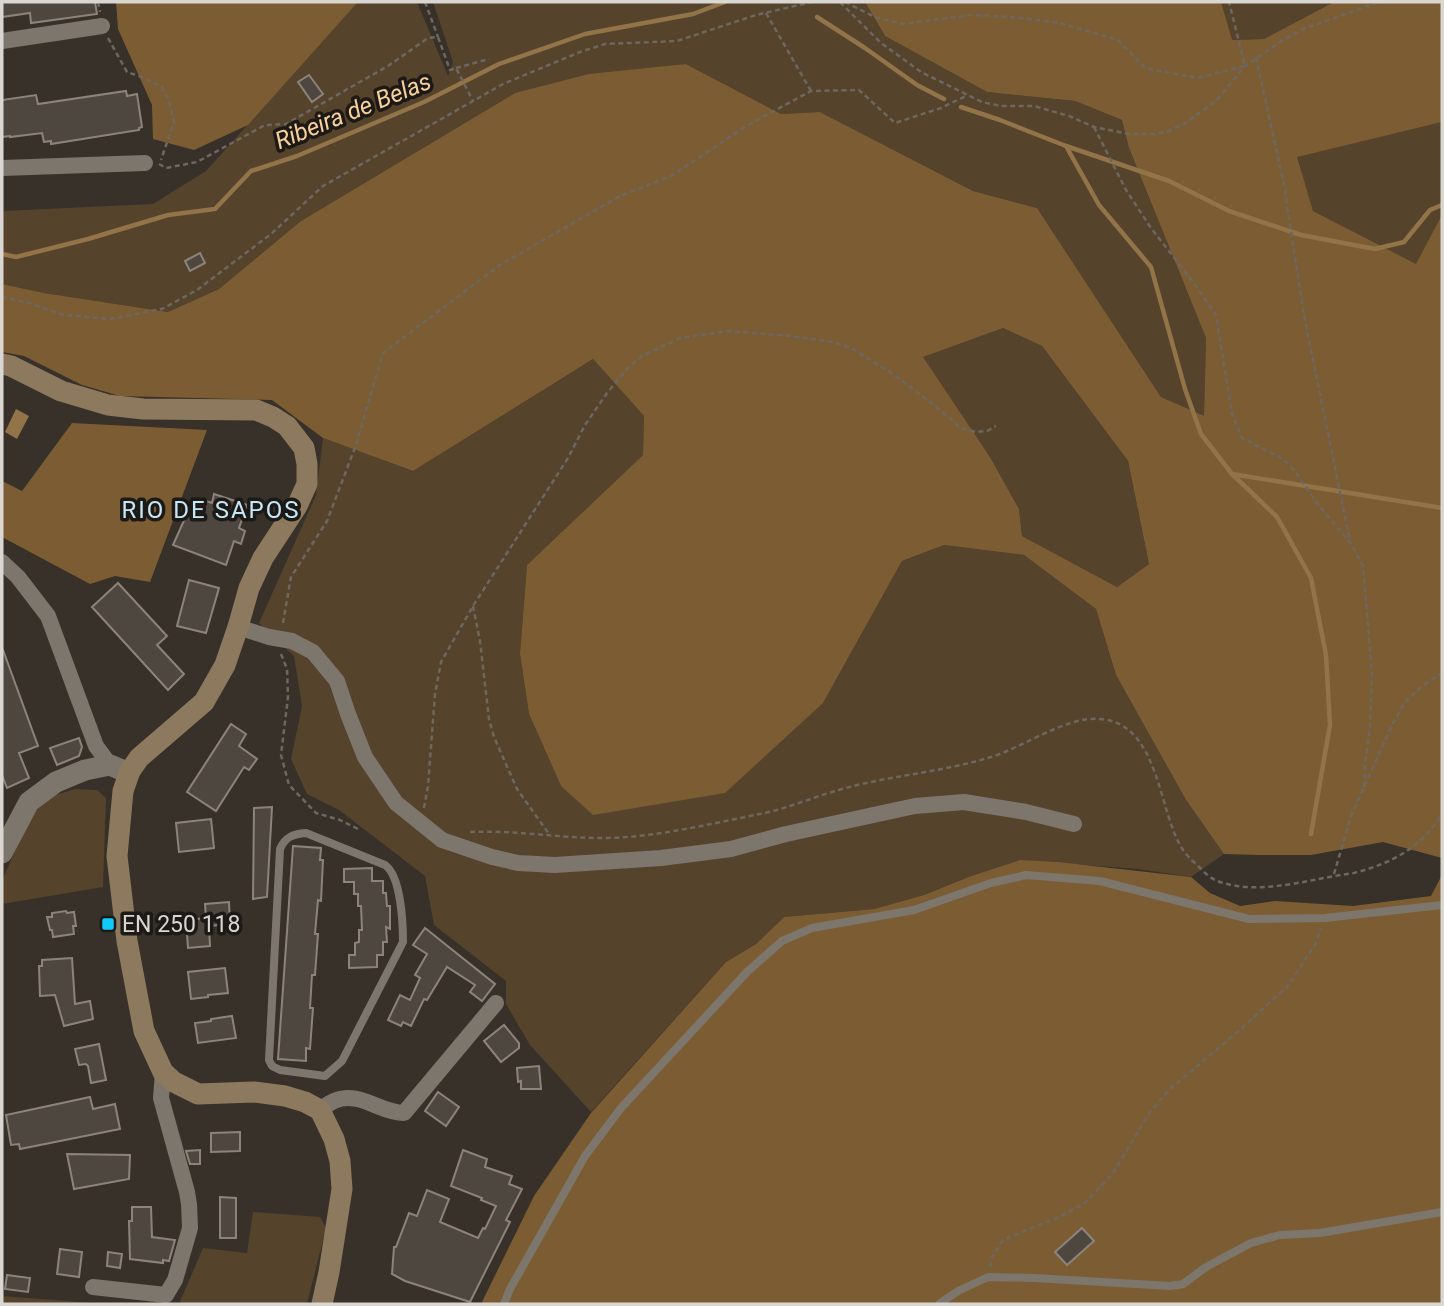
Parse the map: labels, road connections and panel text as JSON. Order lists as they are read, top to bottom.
{
  "districts": ["RIO DE SAPOS"],
  "water": ["Ribeira de Belas"],
  "places": {
    "transit": ["EN 250 118"]
  }
}
